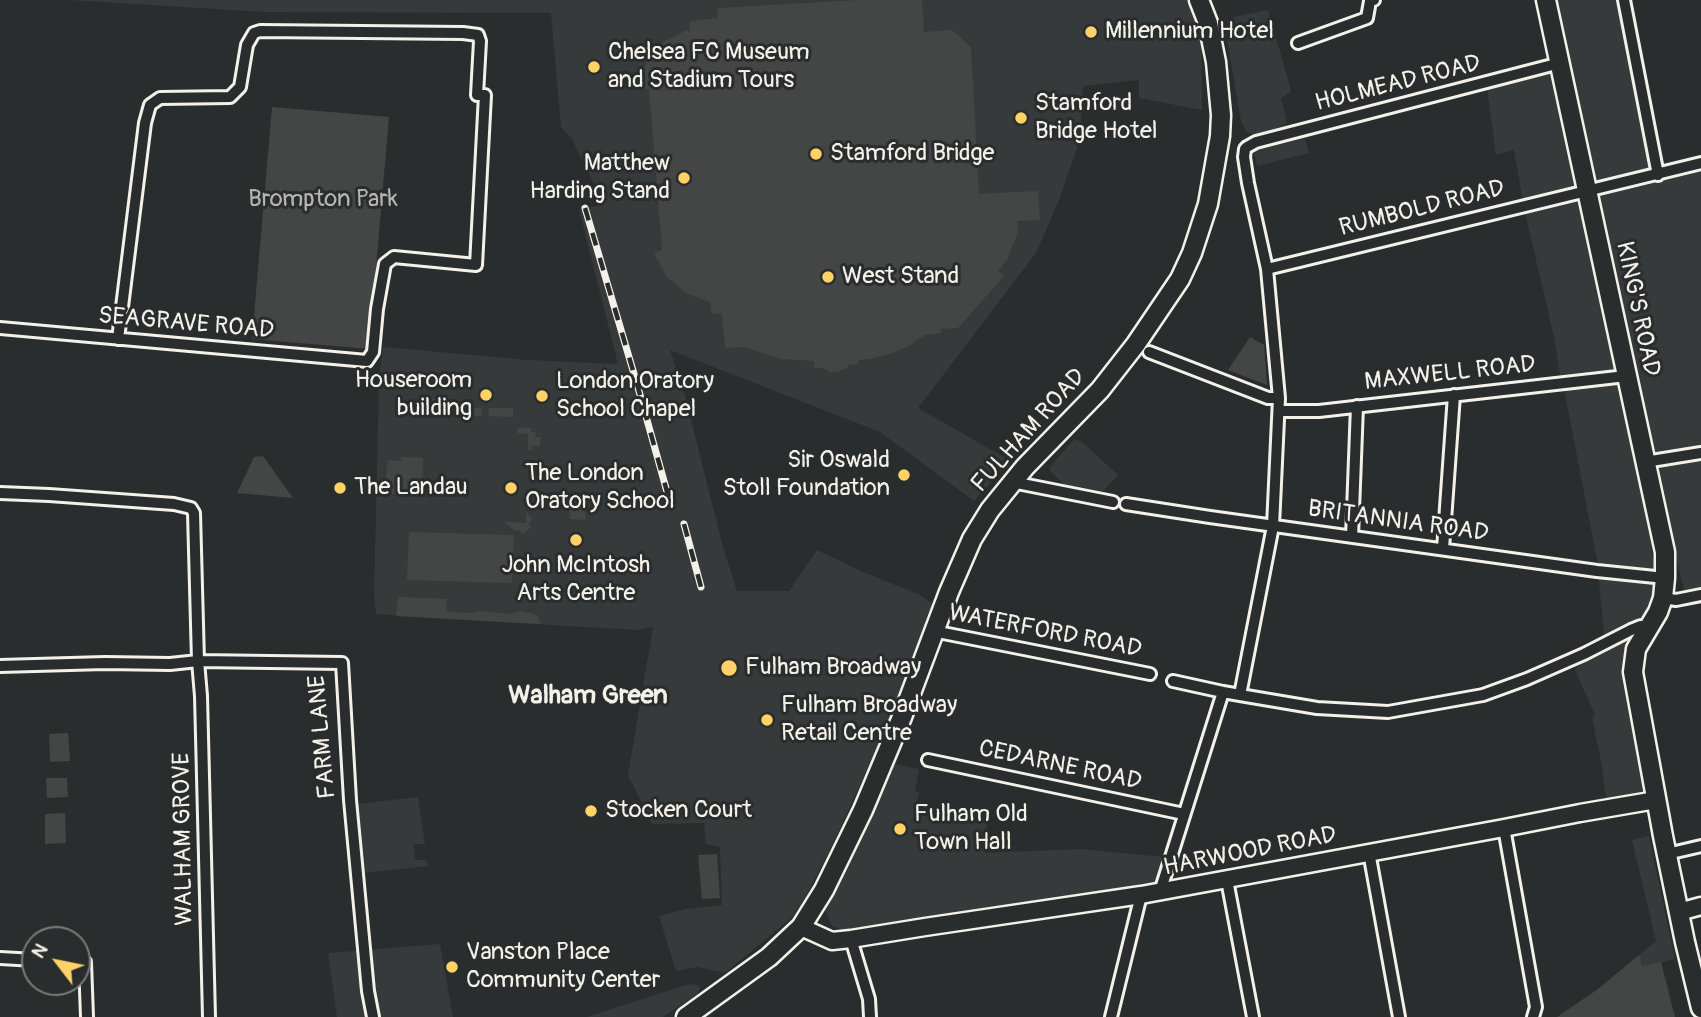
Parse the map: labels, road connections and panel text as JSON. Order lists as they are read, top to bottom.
{
  "streets": {
    "main road": ["KING'S ROAD", "FULHAM ROAD", "HARWOOD ROAD"],
    "street": [
      "HOLMEAD ROAD",
      "RUMBOLD ROAD",
      "SEAGRAVE ROAD",
      "MAXWELL ROAD",
      "BRITANNIA ROAD",
      "WATERFORD ROAD",
      "FARM LANE",
      "CEDARNE ROAD",
      "WALHAM GROVE"
    ]
  },
  "crossings": [
    ["HOLMEAD ROAD", "RUMBOLD ROAD"],
    ["HOLMEAD ROAD", "KING'S ROAD"],
    ["RUMBOLD ROAD", "KING'S ROAD"],
    ["KING'S ROAD", "MAXWELL ROAD"],
    ["KING'S ROAD", "BRITANNIA ROAD"],
    ["KING'S ROAD", "HARWOOD ROAD"],
    ["FULHAM ROAD", "WATERFORD ROAD"],
    ["FARM LANE", "WALHAM GROVE"]
  ],
  "districts": ["Walham Green"],
  "parks": ["Brompton Park"],
  "places": [
    "Millennium Hotel",
    "Chelsea FC Museum and Stadium Tours",
    "Stamford Bridge Hotel",
    "Stamford Bridge",
    "Matthew Harding Stand",
    "West Stand",
    "Houseroom building",
    "London Oratory School Chapel",
    "Sir Oswald Stoll Foundation",
    "The Landau",
    "The London Oratory School",
    "John McIntosh Arts Centre",
    "Fulham Broadway",
    "Fulham Broadway Retail Centre",
    "Stocken Court",
    "Fulham Old Town Hall",
    "Vanston Place Community Center"
  ],
  "north": "top left"
}
